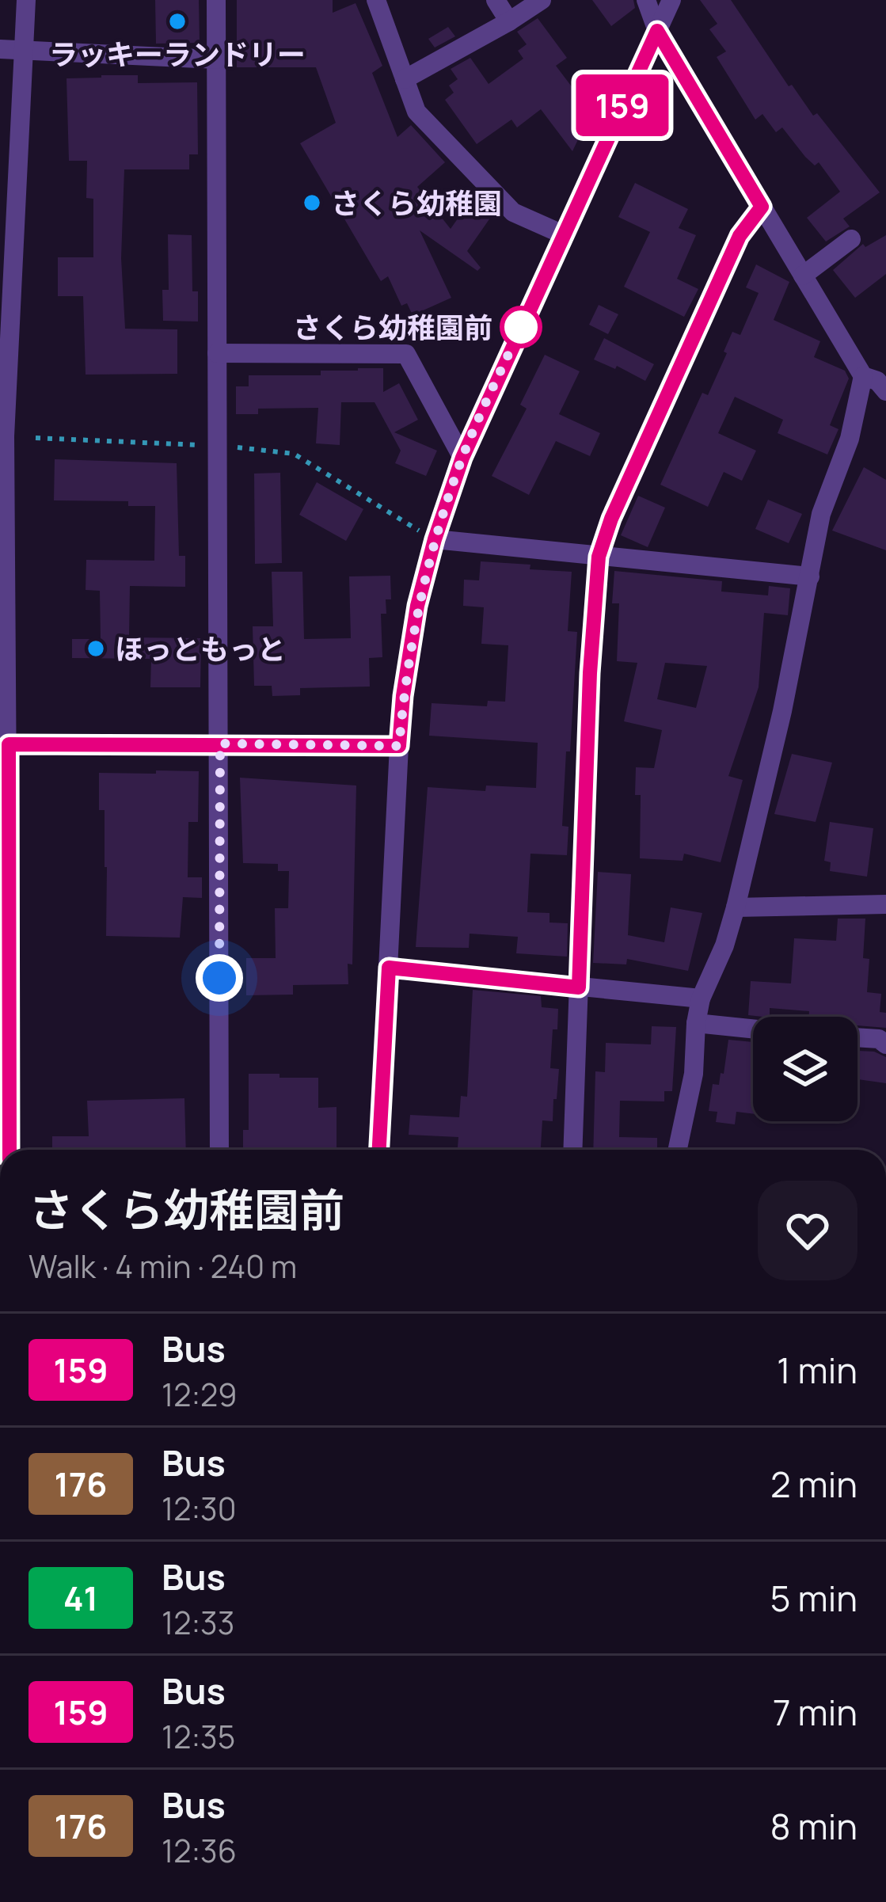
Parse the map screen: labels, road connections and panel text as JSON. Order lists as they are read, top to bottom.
{
  "places": [
    "ラッキーランドリー",
    "さくら幼稚園",
    "さくら幼稚園前",
    "ほっともっと"
  ],
  "lines": ["bus line 159"],
  "page": {
    "on_map": "159",
    "heading": ["さくら幼稚園前", "Walk · 4 min · 240 m"],
    "list": [
      {
        "mark": "159",
        "name": "Bus",
        "note": "12:29",
        "value": "1 min"
      },
      {
        "mark": "176",
        "name": "Bus",
        "note": "12:30",
        "value": "2 min"
      },
      {
        "mark": "41",
        "name": "Bus",
        "note": "12:33",
        "value": "5 min"
      },
      {
        "mark": "159",
        "name": "Bus",
        "note": "12:35",
        "value": "7 min"
      },
      {
        "mark": "176",
        "name": "Bus",
        "note": "12:36",
        "value": "8 min"
      }
    ]
  }
}
